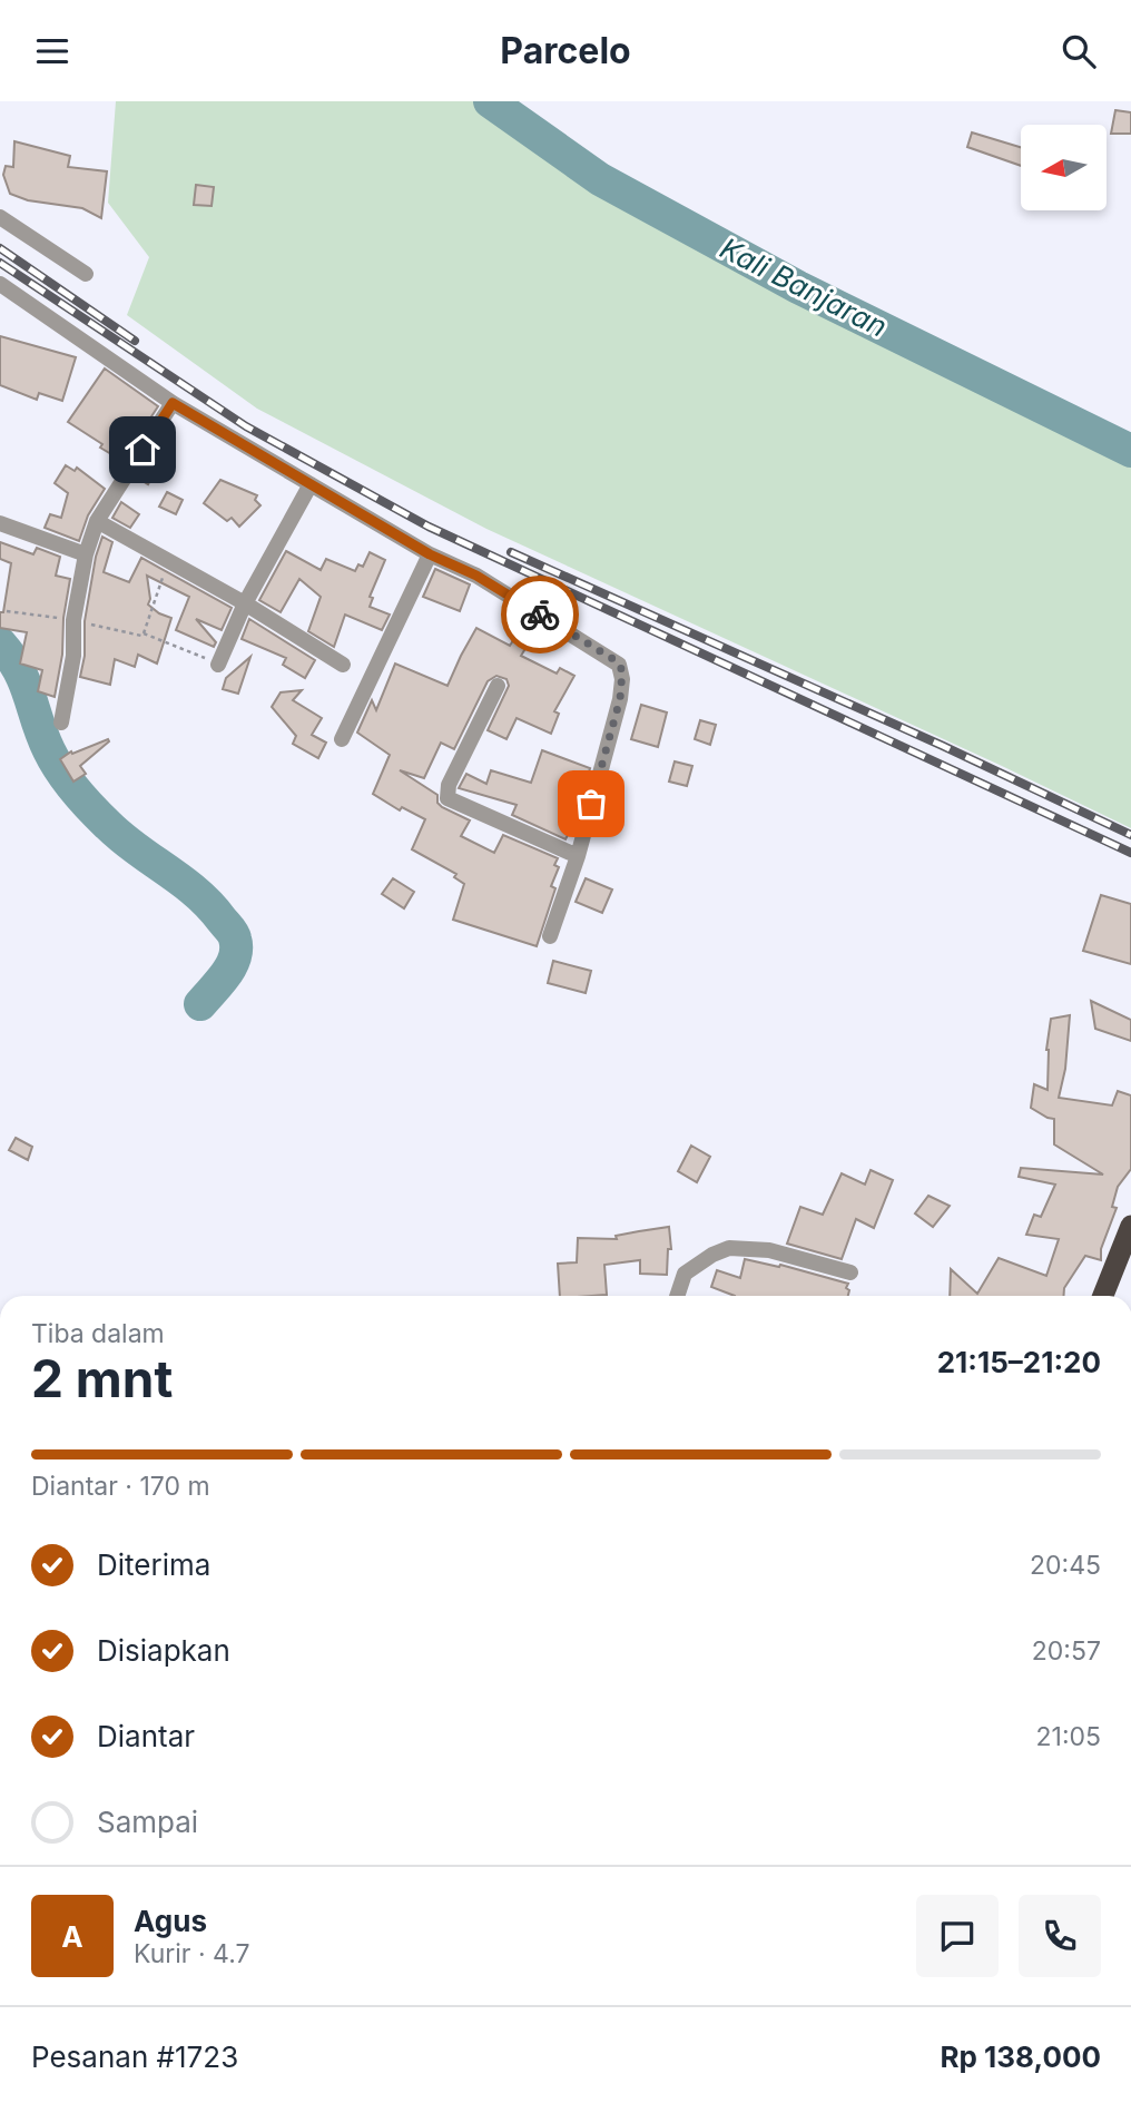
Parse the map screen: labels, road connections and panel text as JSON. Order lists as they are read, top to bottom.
{
  "water": ["Kali Banjaran"],
  "north": "left",
  "page": {
    "header": "Parcelo",
    "heading": ["2 mnt", "Tiba dalam", "21:15–21:20"],
    "panel": [
      "Agus",
      "Kurir · 4.7",
      "Pesanan #1723",
      "Rp 138,000"
    ],
    "bar": "Diantar · 170 m",
    "list": [
      ["Diterima", "20:45"],
      ["Disiapkan", "20:57"],
      ["Diantar", "21:05"],
      "Sampai"
    ],
    "round": "A"
  }
}
